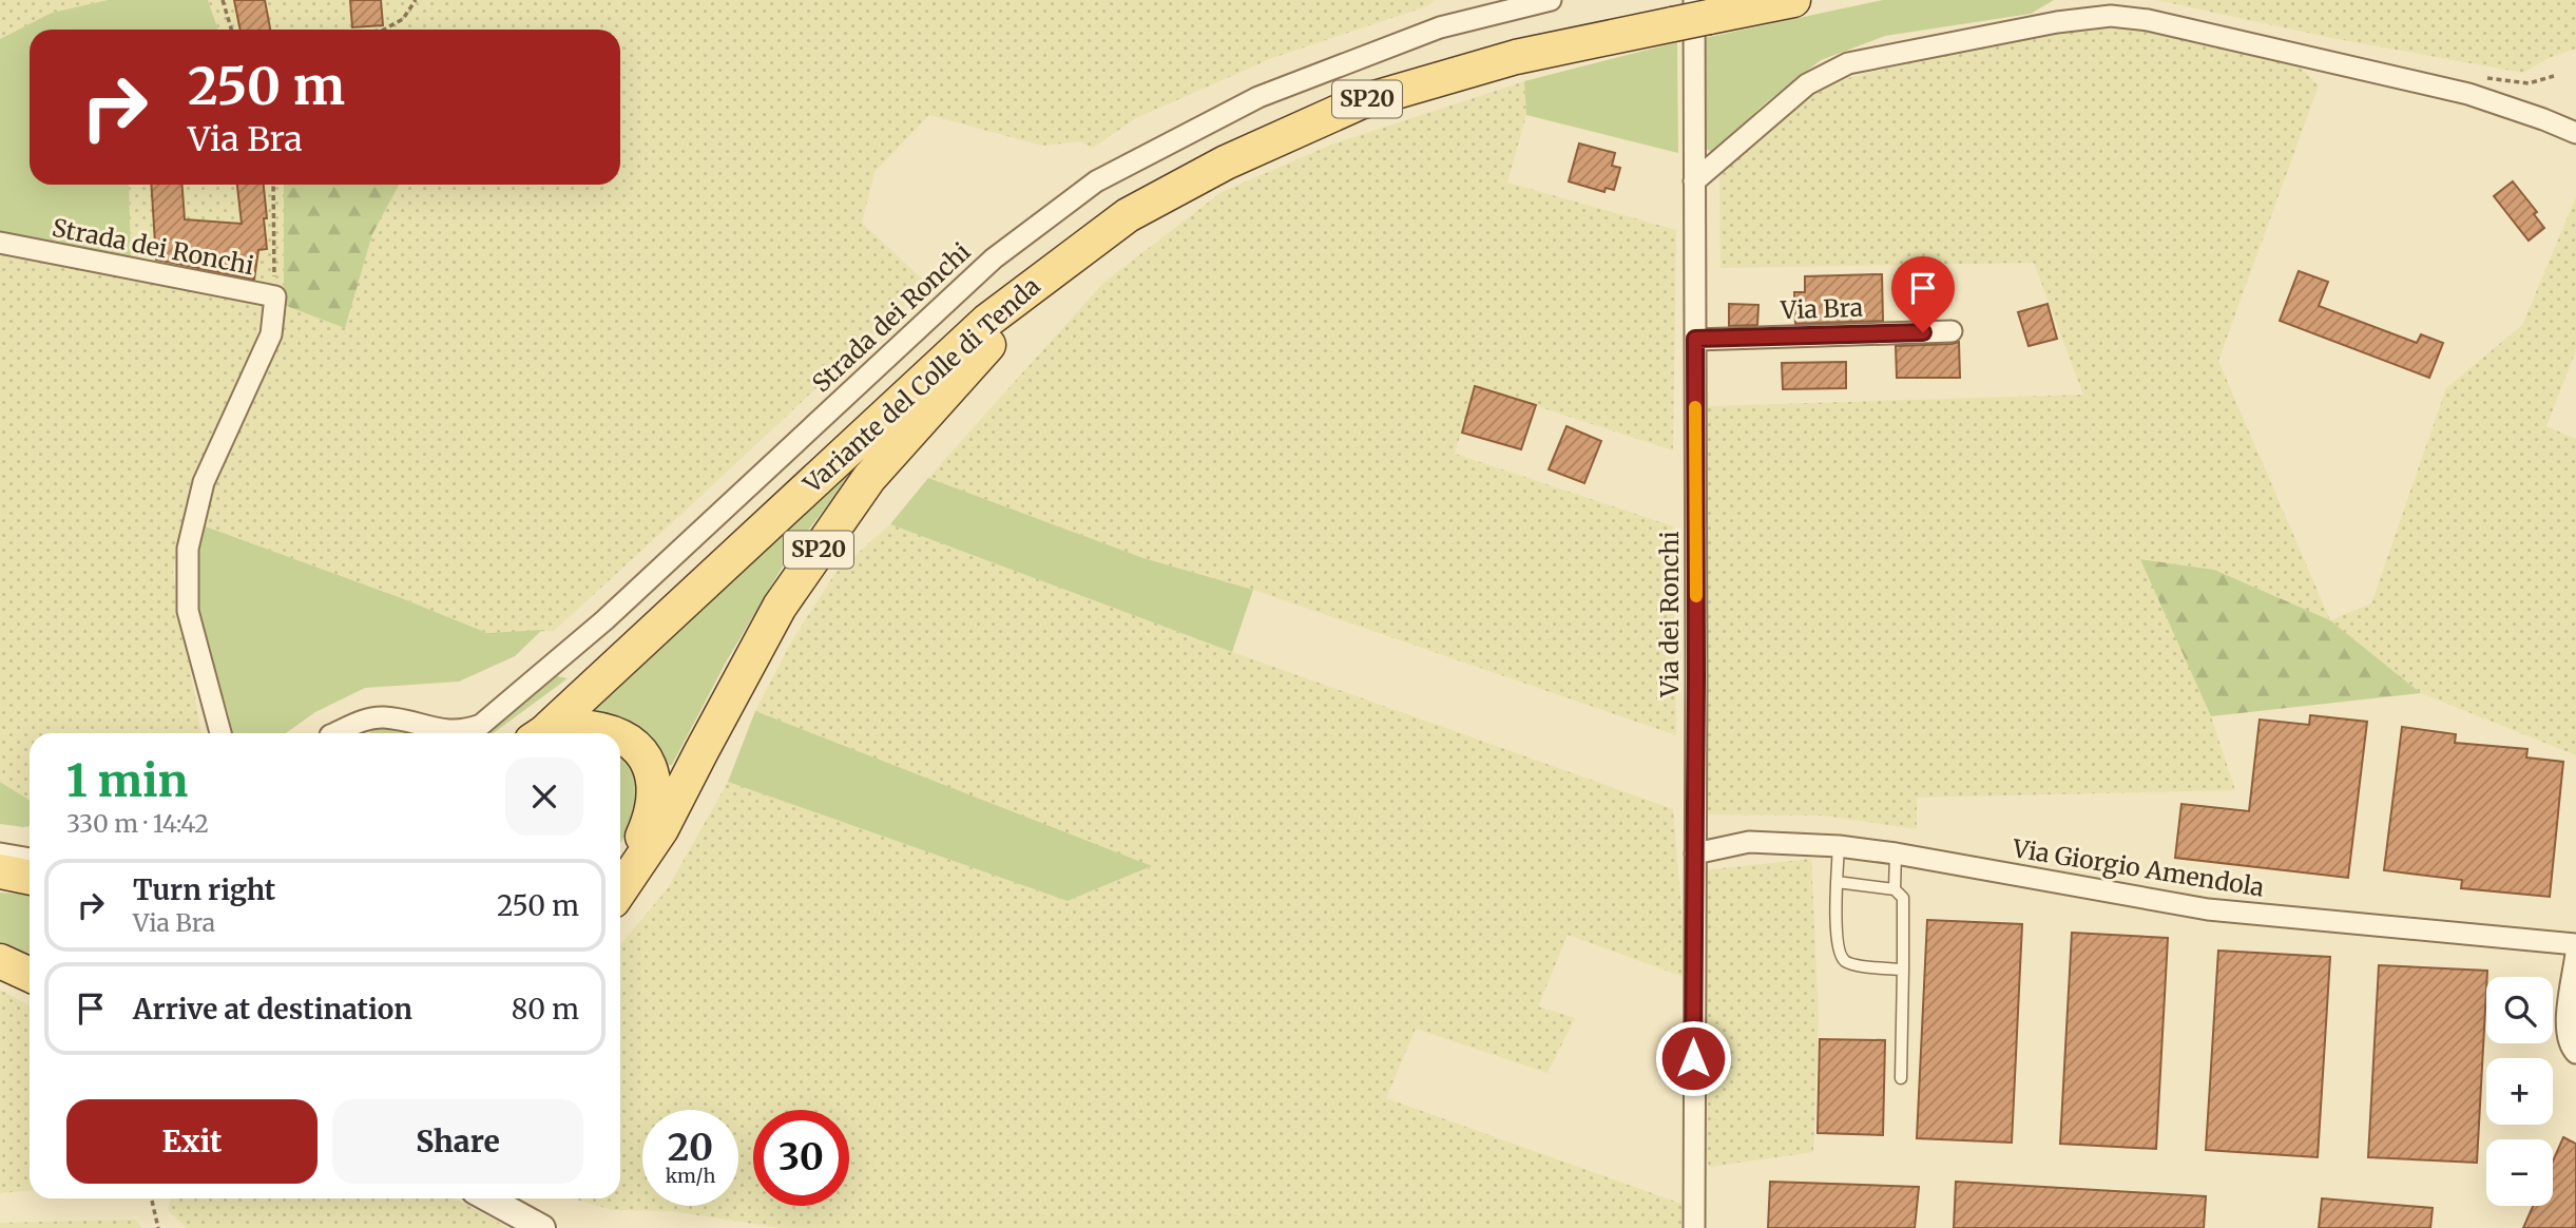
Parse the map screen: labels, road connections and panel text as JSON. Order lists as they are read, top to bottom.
{
  "streets": {
    "main road": ["SP20", "Variante del Colle di Tenda"],
    "street": [
      "Strada dei Ronchi",
      "Via Bra",
      "Via dei Ronchi",
      "Via Giorgio Amendola"
    ]
  },
  "crossings": [
    ["SP20", "Variante del Colle di Tenda"],
    ["Via Bra", "Via dei Ronchi"],
    ["Variante del Colle di Tenda", "Via dei Ronchi"],
    ["Via dei Ronchi", "Via Giorgio Amendola"]
  ],
  "page": {
    "turn": ["250 m", "Via Bra"],
    "heading": ["1 min", "330 m · 14:42"],
    "list": [
      {
        "name": "Turn right",
        "note": "Via Bra",
        "value": "250 m"
      },
      {
        "name": "Arrive at destination",
        "value": "80 m"
      }
    ],
    "map_buttons": ["+", "−"],
    "buttons": ["Exit", "Share"],
    "speed": "20 km/h",
    "limit": "30"
  }
}
